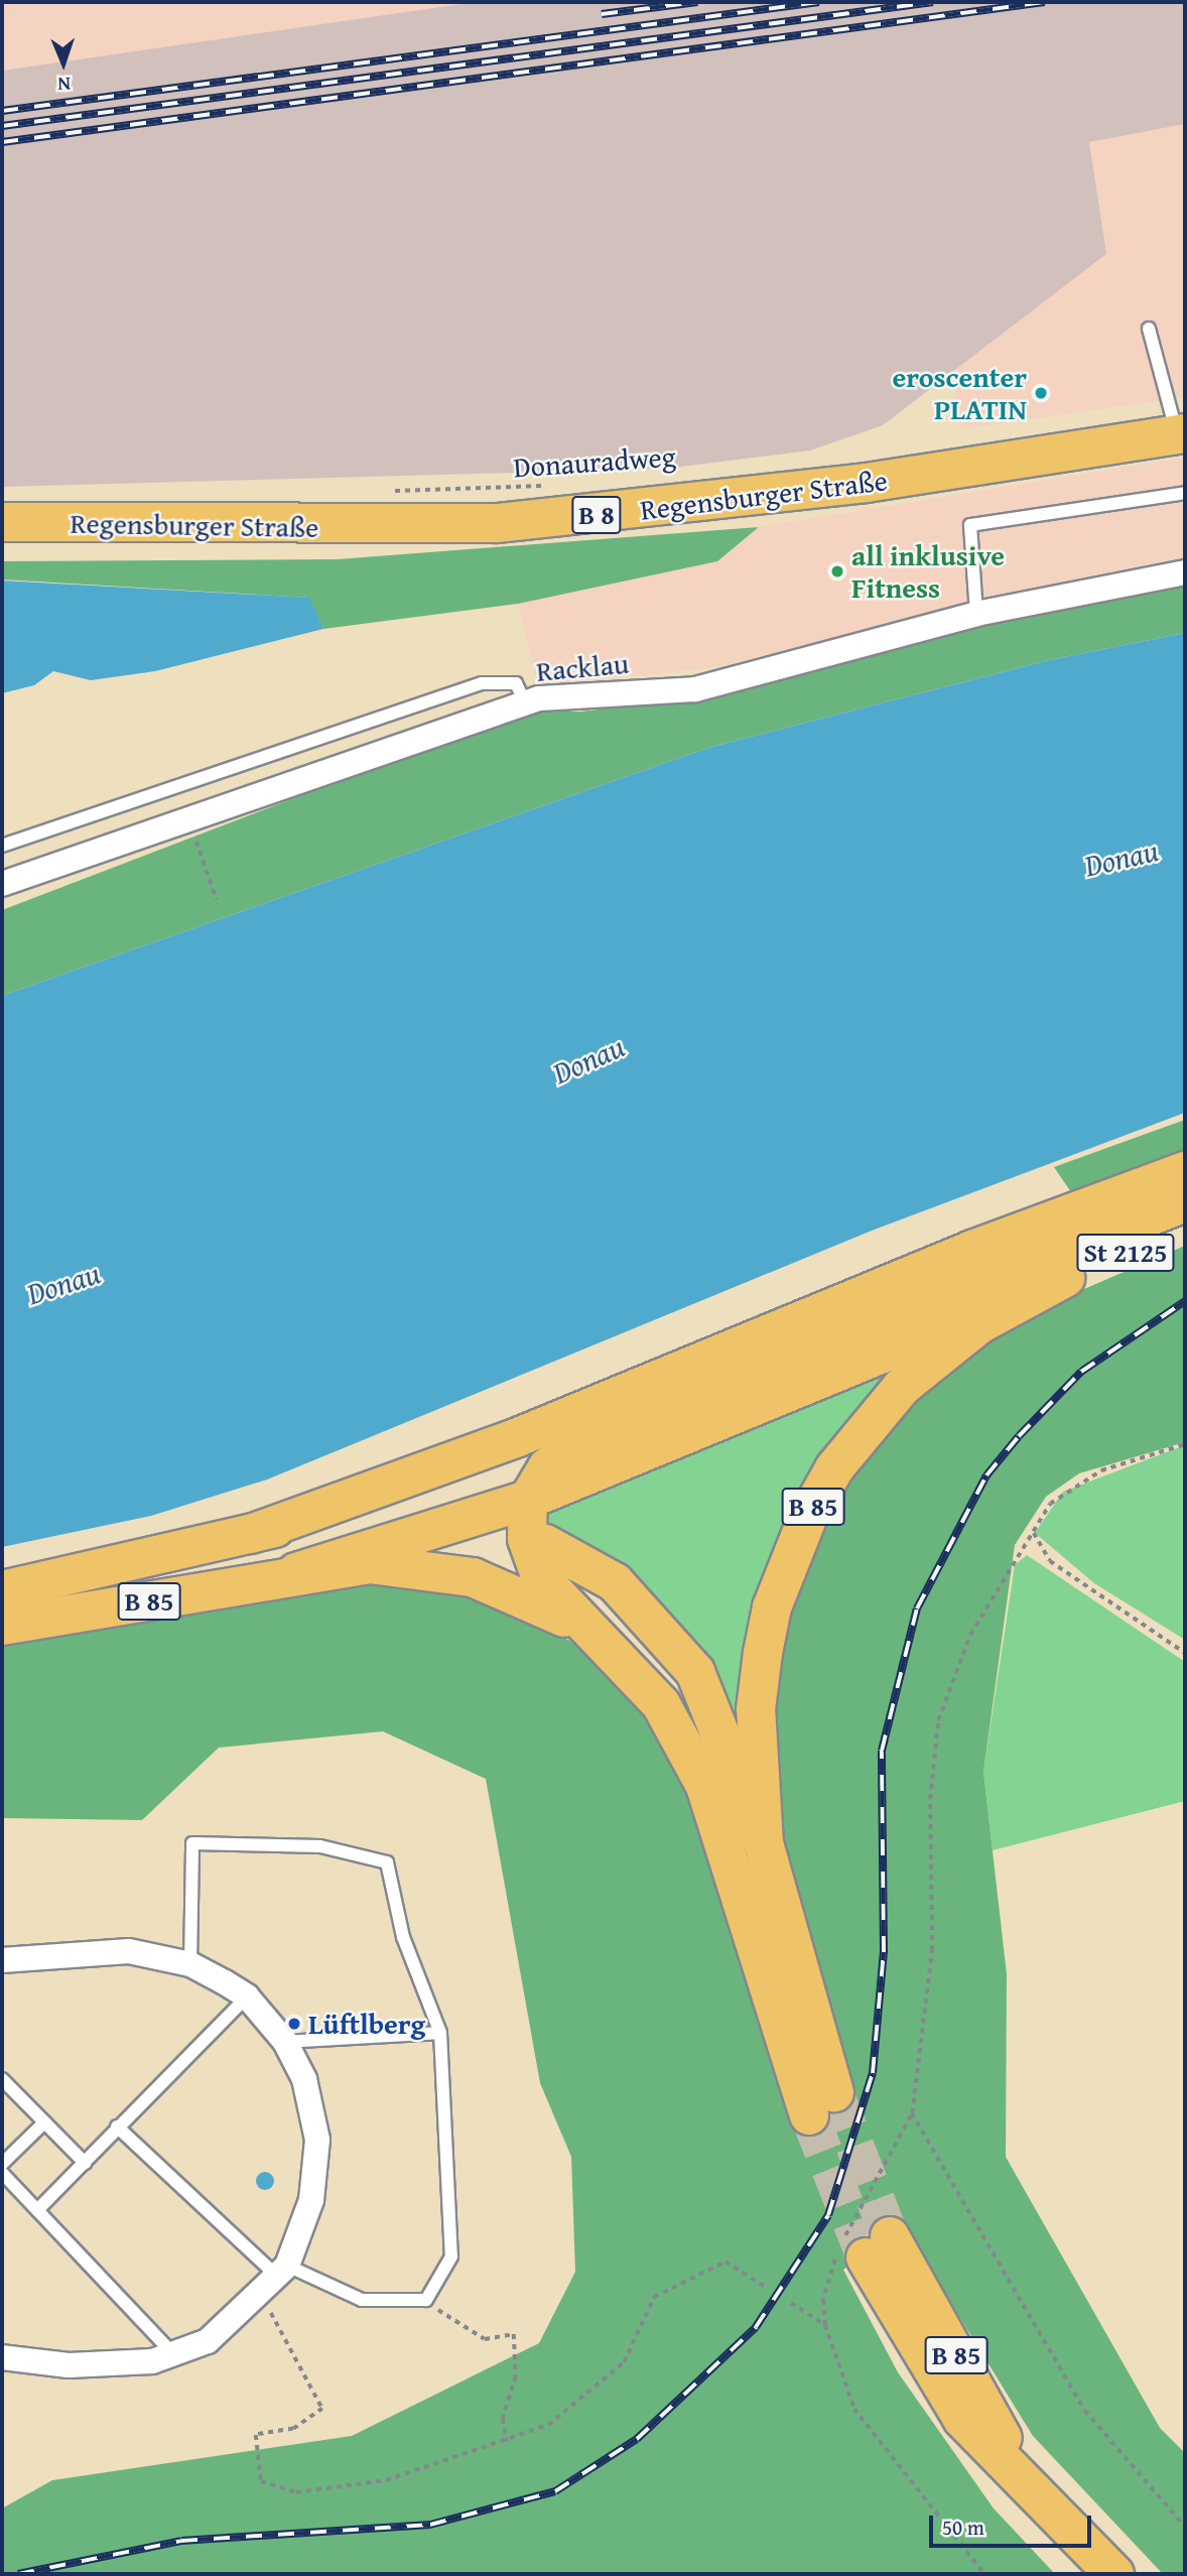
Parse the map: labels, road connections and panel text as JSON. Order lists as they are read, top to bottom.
{
  "streets": {
    "main road": [
      "Regensburger Straße",
      "B 8",
      "St 2125",
      "B 85"
    ],
    "street": ["Racklau"],
    "path": ["Donauradweg"]
  },
  "crossings": [
    ["St 2125", "B 85"]
  ],
  "water": ["Donau"],
  "places": ["eroscenter PLATIN", "all inklusive Fitness", "Lüftlberg"],
  "scale_bar": "50 m",
  "north": "bottom"
}
